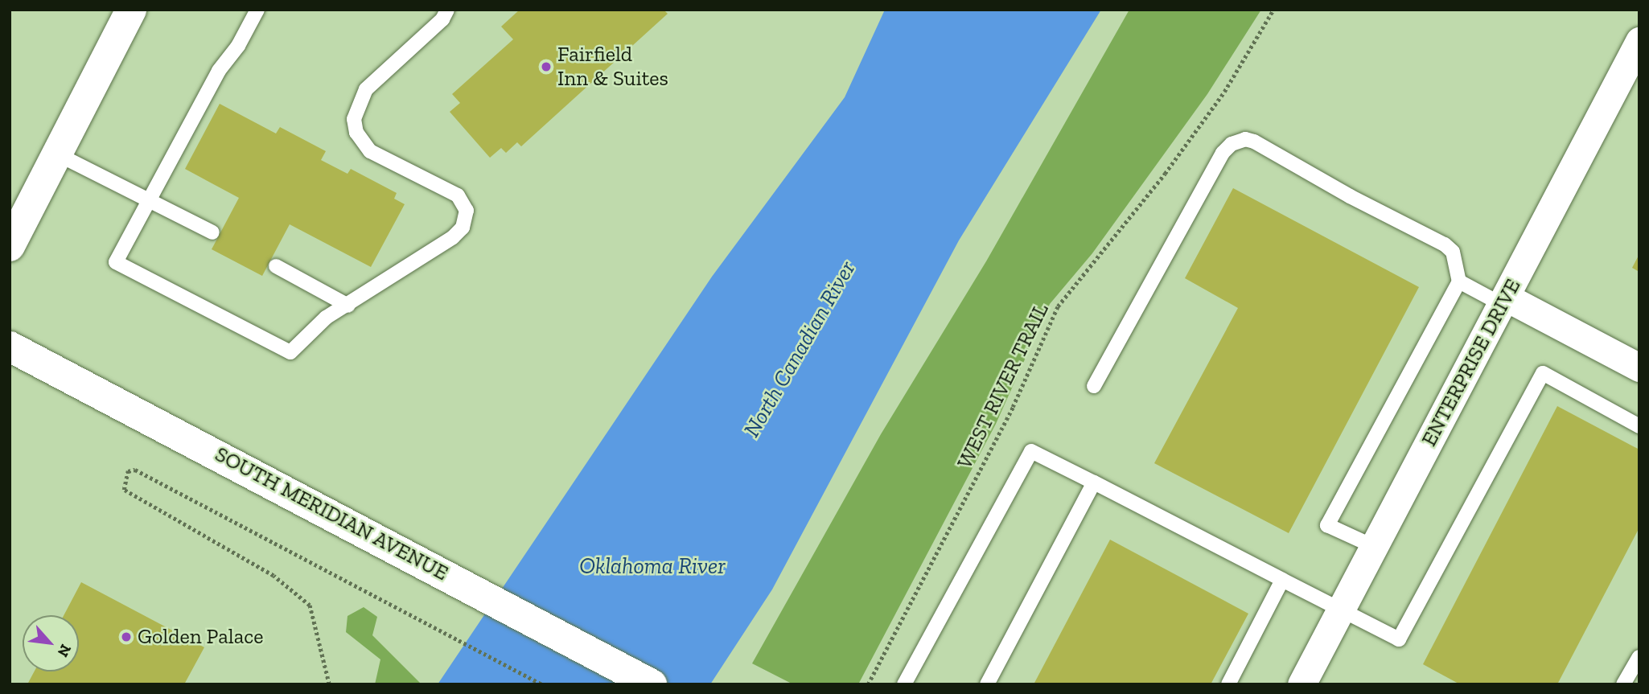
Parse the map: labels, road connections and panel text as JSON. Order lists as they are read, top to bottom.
{
  "streets": {
    "main road": ["SOUTH MERIDIAN AVENUE"],
    "street": ["ENTERPRISE DRIVE"],
    "path": ["WEST RIVER TRAIL"]
  },
  "water": ["North Canadian River", "Oklahoma River"],
  "places": ["Fairfield Inn & Suites", "Golden Palace"],
  "north": "bottom right"
}
